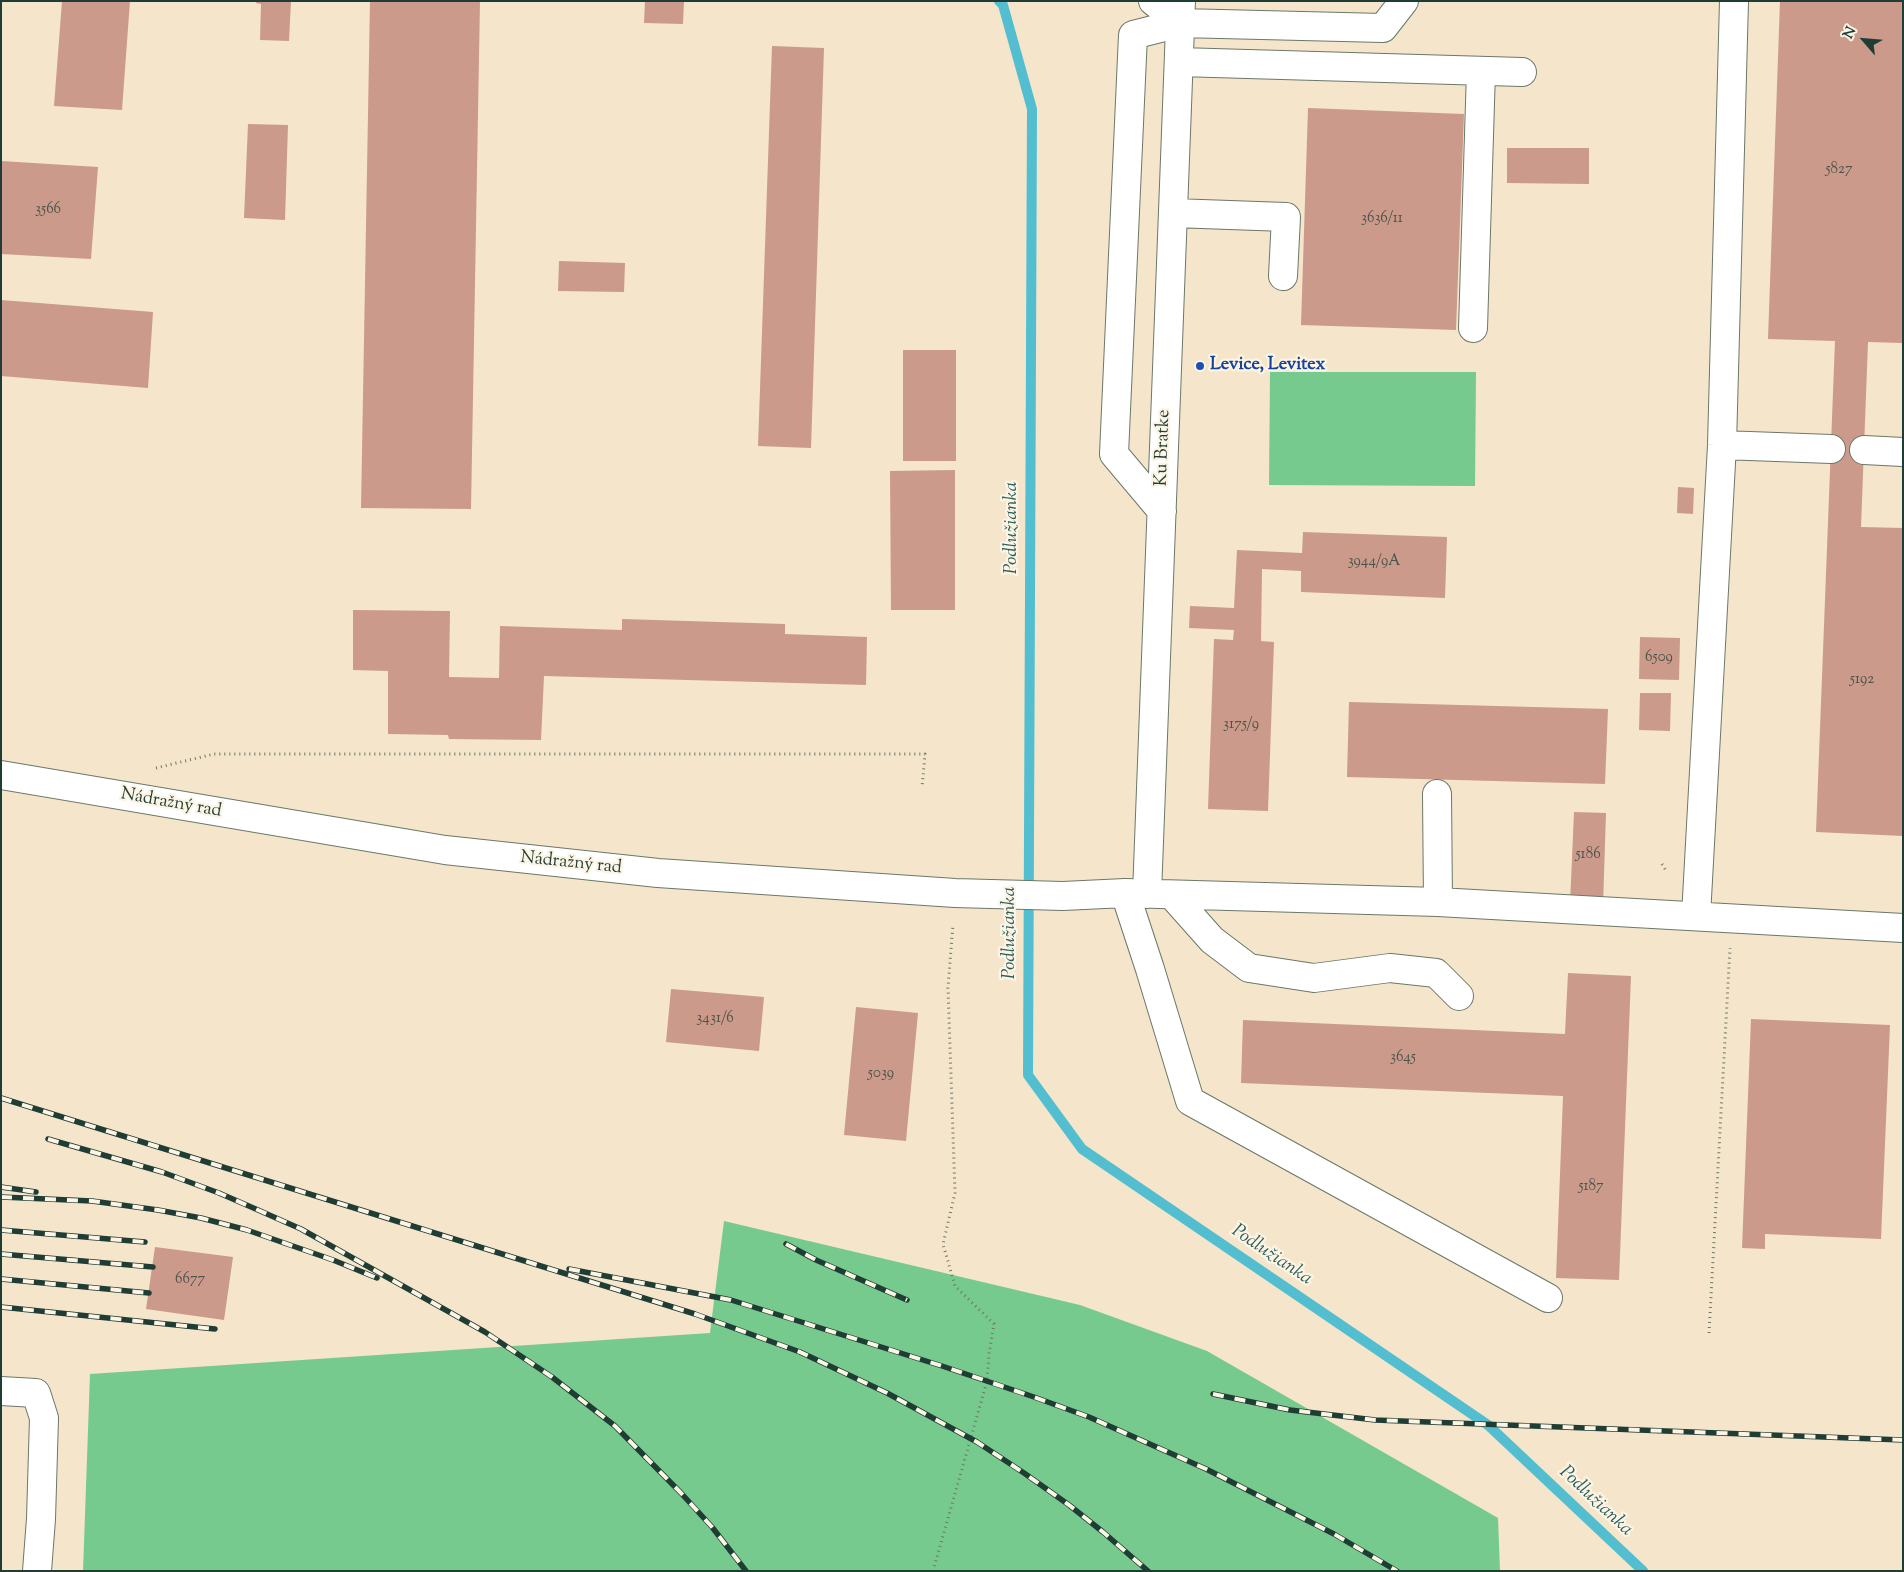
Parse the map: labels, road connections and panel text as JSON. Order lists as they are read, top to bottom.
{
  "streets": {
    "street": ["Ku Bratke", "Nádražný rad"]
  },
  "crossings": [
    ["Ku Bratke", "Nádražný rad"]
  ],
  "water": ["Podlužianka"],
  "places": ["Levice, Levitex"],
  "house_numbers": [
    "5827",
    "3566",
    "3636/11",
    "3944/9A",
    "6509",
    "5192",
    "3175/9",
    "5186",
    "3431/6",
    "3645",
    "5039",
    "5187",
    "6677"
  ],
  "north": "top left"
}
